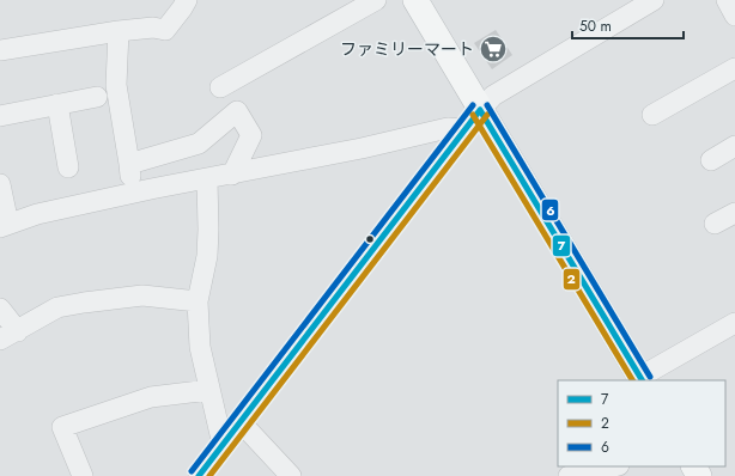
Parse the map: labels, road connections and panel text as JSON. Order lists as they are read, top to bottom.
{
  "places": {
    "supermarket": ["ファミリーマート"]
  },
  "lines": ["transit line 6", "transit line 7", "transit line 2"],
  "legend": ["7", "2", "6"],
  "scale_bar": "50 m"
}
